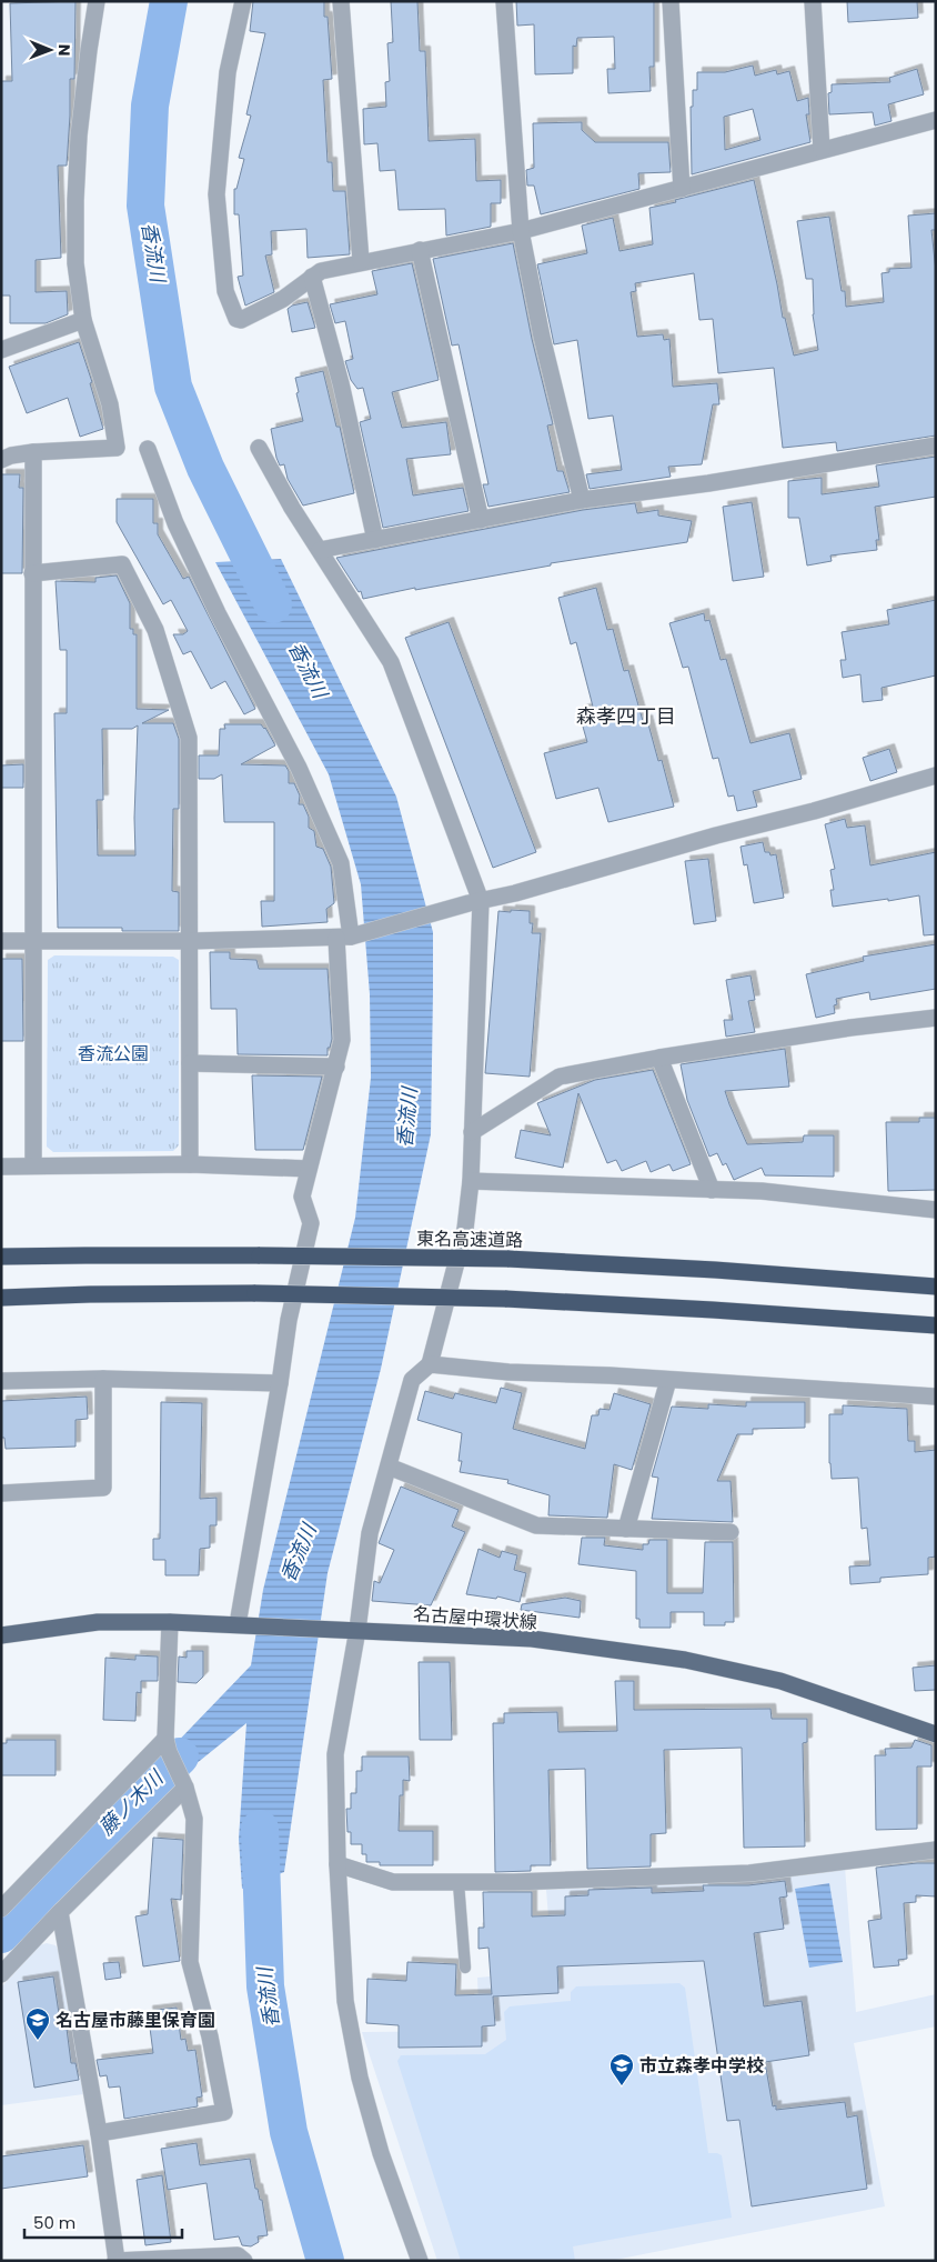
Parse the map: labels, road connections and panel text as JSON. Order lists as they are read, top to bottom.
{
  "streets": {
    "highway": ["東名高速道路"],
    "main road": ["名古屋中環状線"]
  },
  "districts": ["森孝四丁目"],
  "water": ["香流川", "藤ノ木川"],
  "parks": ["香流公園"],
  "places": {
    "school or university": ["名古屋市藤里保育園", "市立森孝中学校"]
  },
  "scale_bar": "50 m",
  "north": "right"
}
